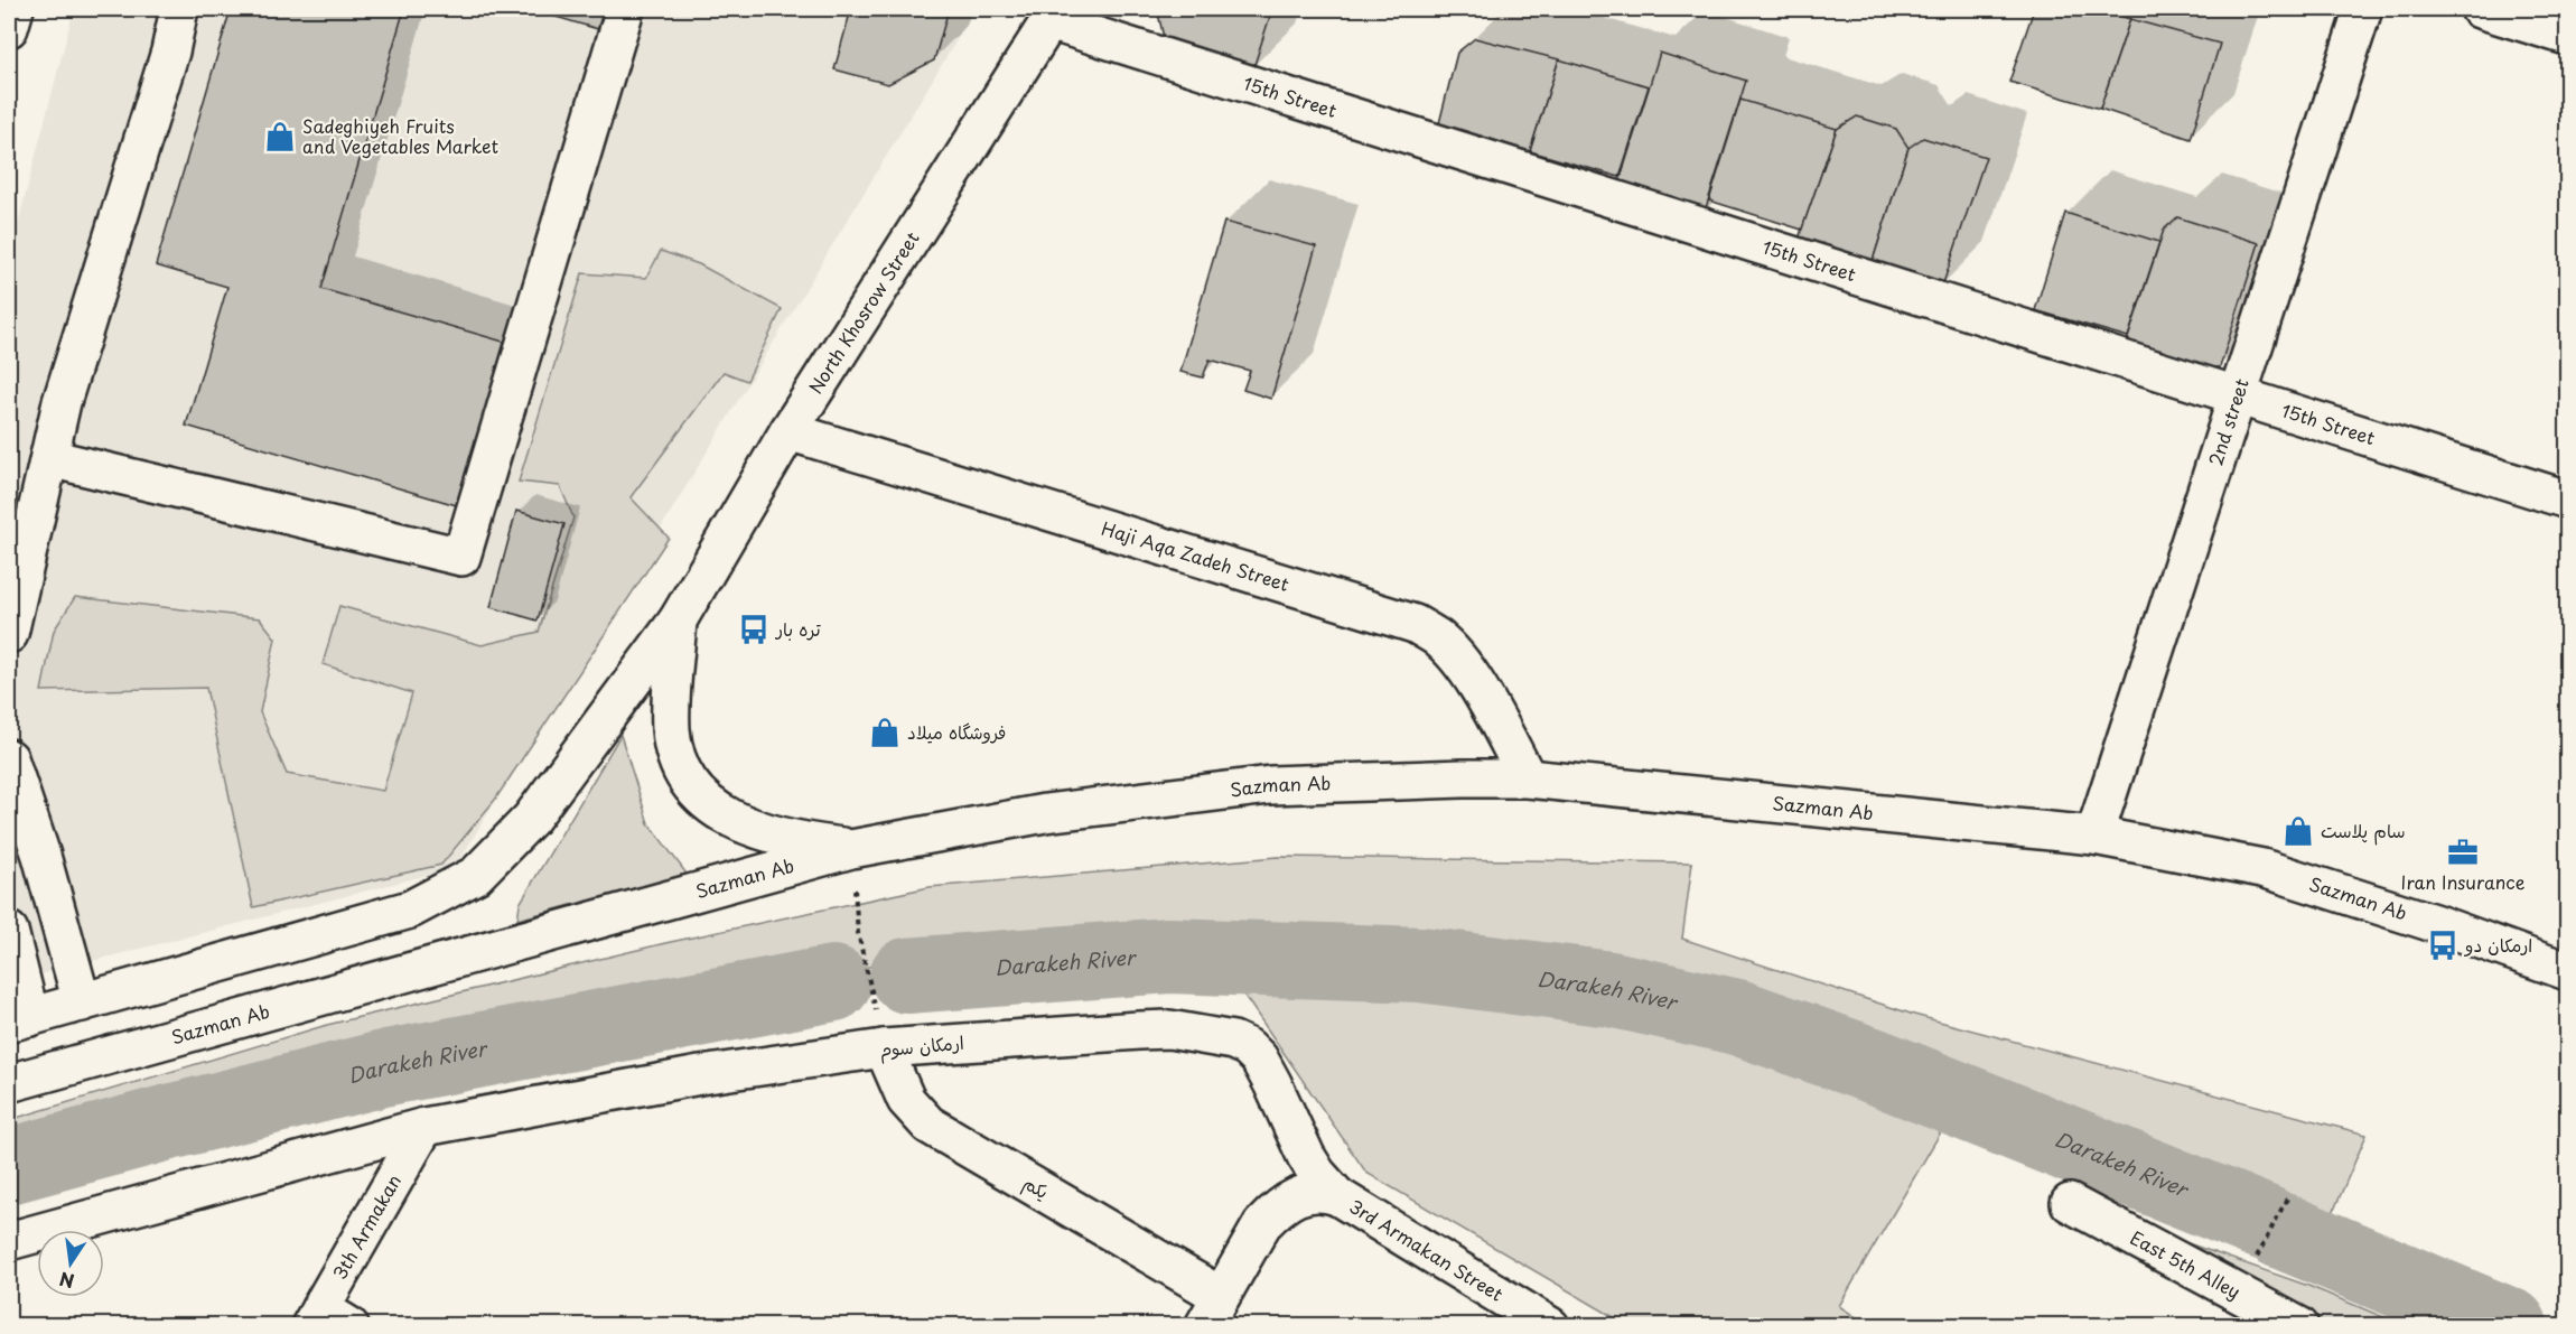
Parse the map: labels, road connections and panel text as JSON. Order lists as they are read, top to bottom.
{
  "streets": {
    "main road": [
      "15th Street",
      "North Khosrow Street",
      "2nd street",
      "Haji Aqa Zadeh Street",
      "Sazman Ab",
      "ارمکان سوم",
      "یکم",
      "3th Armakan",
      "3rd Armakan Street",
      "East 5th Alley"
    ]
  },
  "crossings": [
    ["15th Street", "North Khosrow Street"],
    ["15th Street", "2nd street"],
    ["North Khosrow Street", "Haji Aqa Zadeh Street"],
    ["2nd street", "Sazman Ab"],
    ["Haji Aqa Zadeh Street", "Sazman Ab"],
    ["ارمکان سوم", "یکم"],
    ["ارمکان سوم", "3th Armakan"],
    ["ارمکان سوم", "3rd Armakan Street"]
  ],
  "water": ["Darakeh River"],
  "places": {
    "shop": ["Sadeghiyeh Fruits and Vegetables Market", "فروشگاه میلاد", "سام پلاست"],
    "bus stop": ["تره بار", "ارمکان دو"],
    "office": ["Iran Insurance"]
  },
  "north": "bottom"
}
